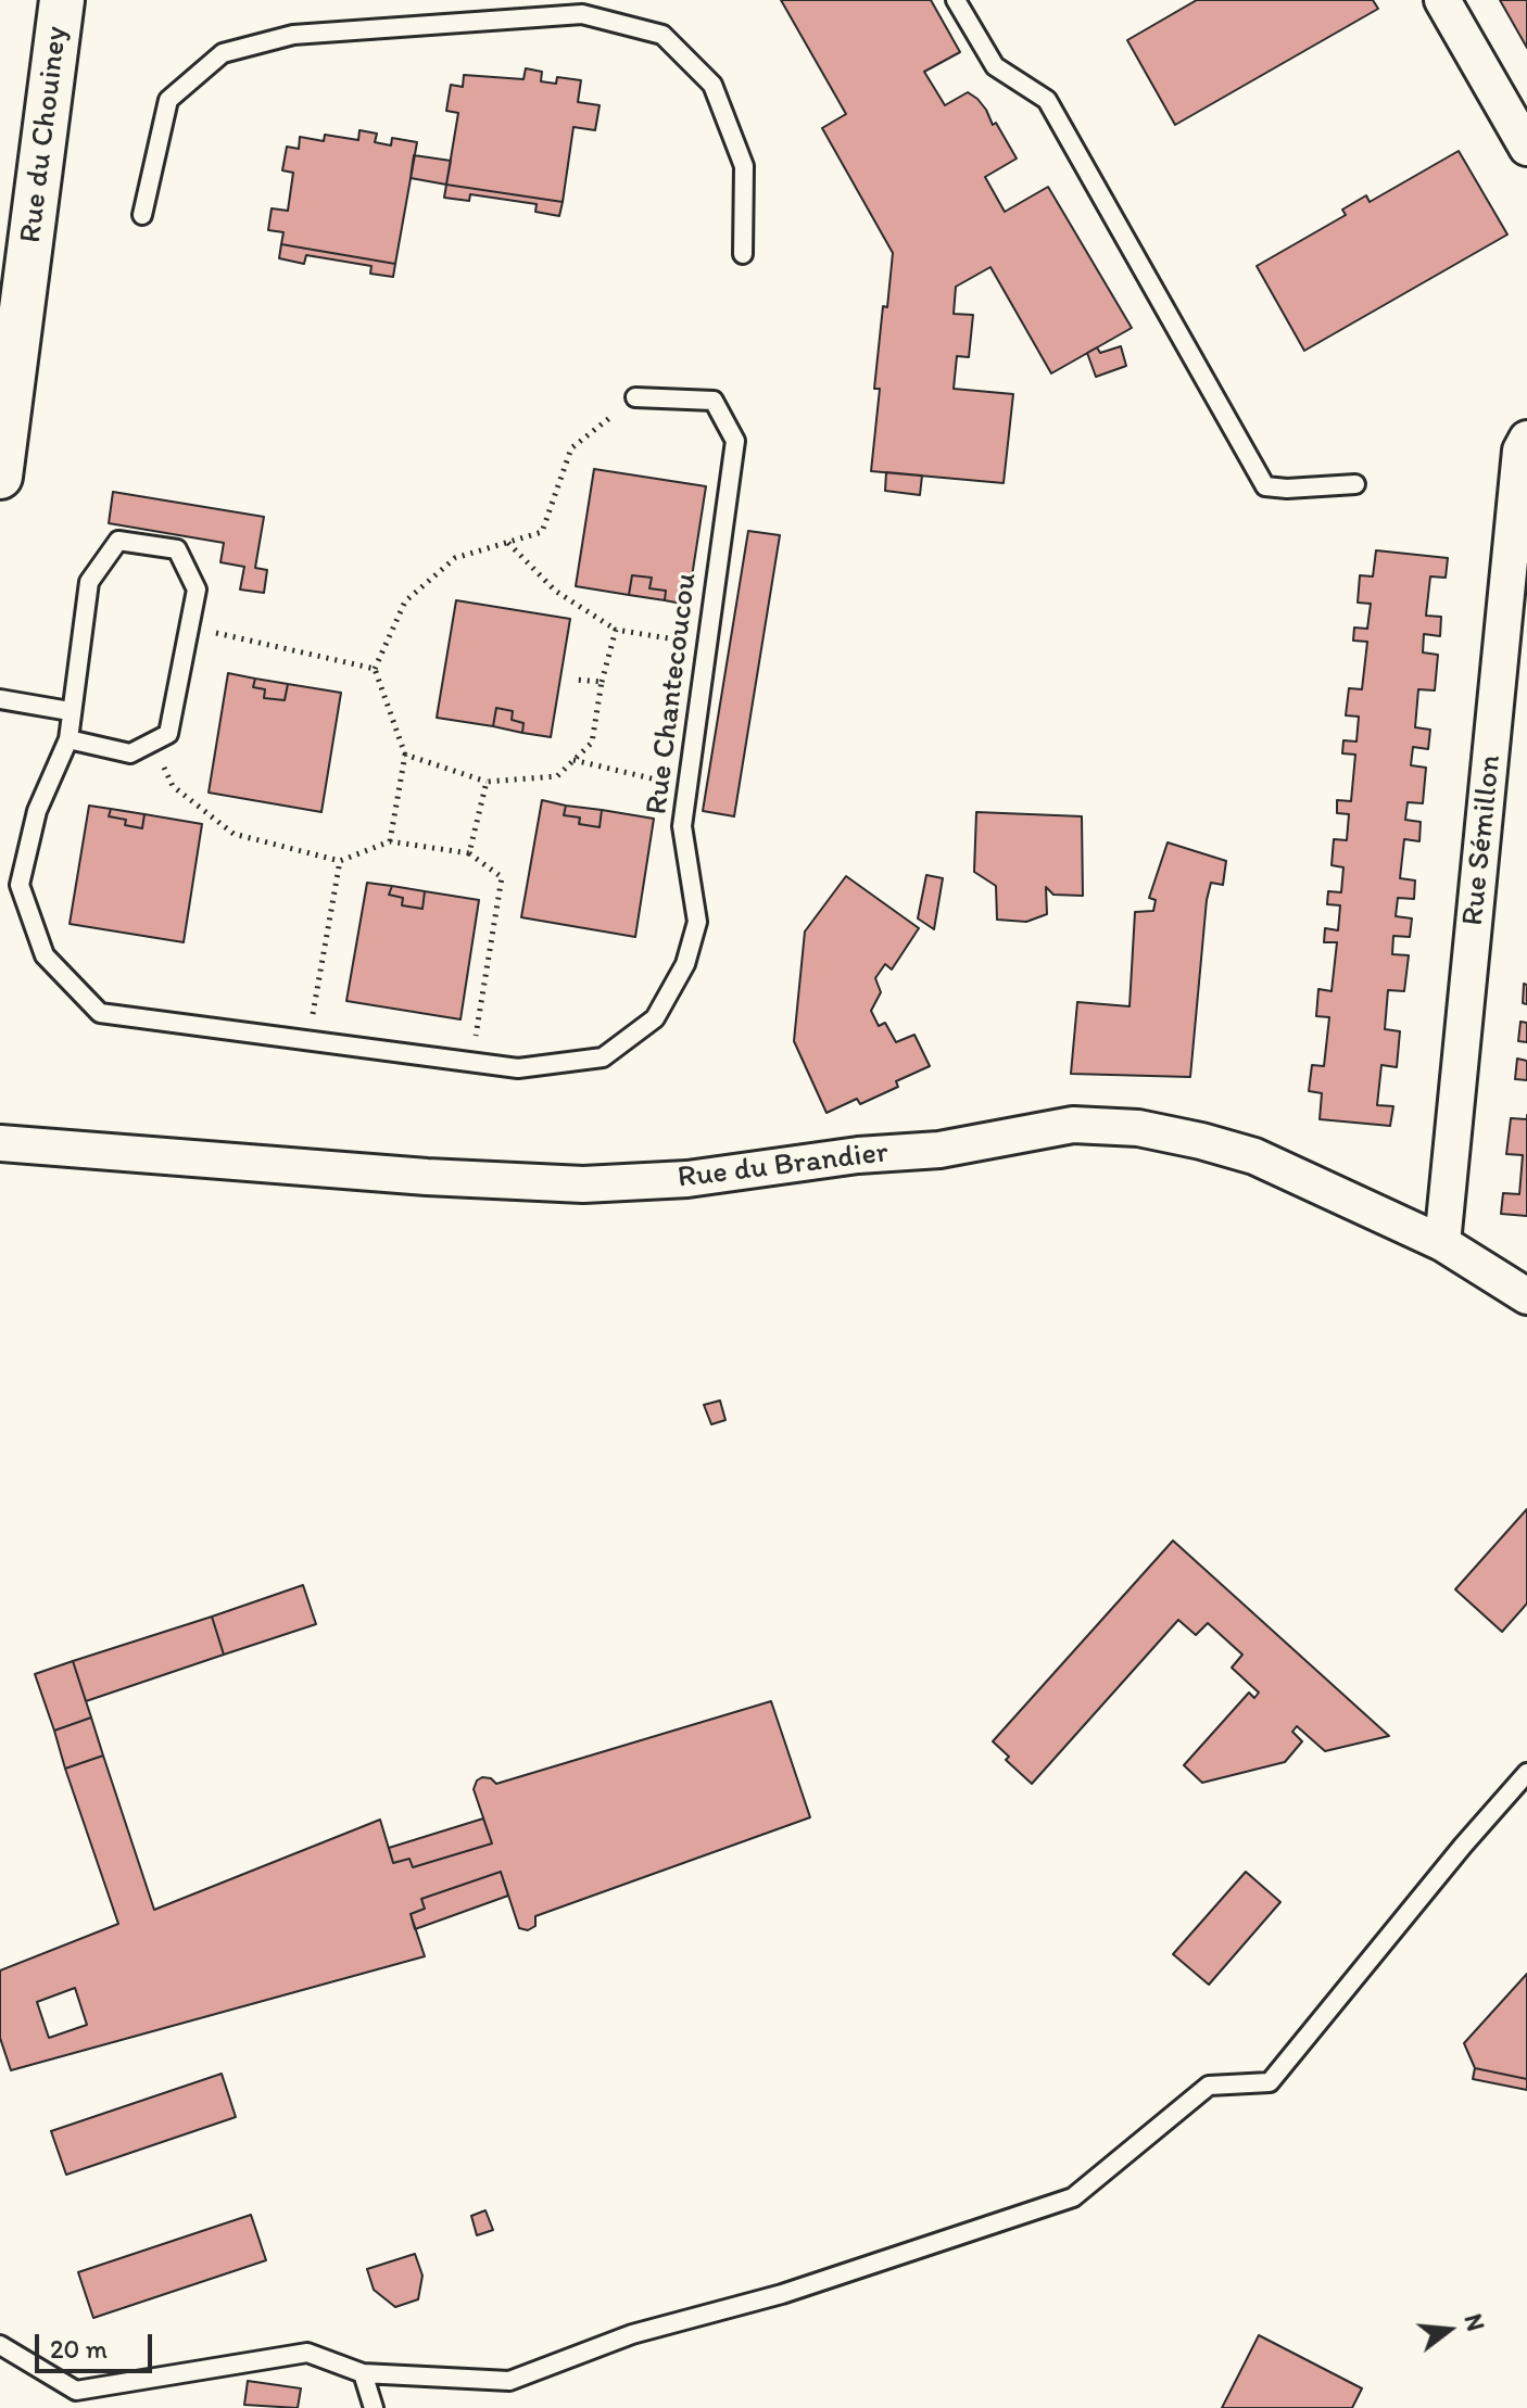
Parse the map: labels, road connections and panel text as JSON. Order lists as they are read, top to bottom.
{
  "streets": {
    "street": ["Rue du Chouiney", "Rue Sémillon", "Rue du Brandier"],
    "lane": ["Rue Chantecoucou"]
  },
  "crossings": [
    ["Rue Sémillon", "Rue du Brandier"]
  ],
  "scale_bar": "20 m",
  "north": "right"
}
